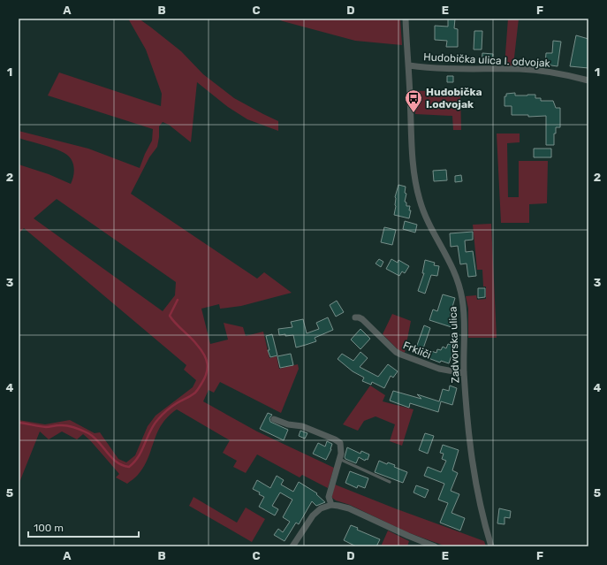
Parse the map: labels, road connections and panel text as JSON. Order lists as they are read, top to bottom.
{
  "streets": {
    "street": ["Hudobička ulica I. odvojak", "Zadvorska ulica", "Frkliči"]
  },
  "crossings": [
    ["Hudobička ulica I. odvojak", "Zadvorska ulica"],
    ["Zadvorska ulica", "Frkliči"]
  ],
  "places": {
    "bus stop": ["Hudobička I.odvojak"]
  },
  "scale_bar": "100 m",
  "grid": {
    "columns": [
      "A",
      "B",
      "C",
      "D",
      "E",
      "F"
    ],
    "rows": [
      "1",
      "2",
      "3",
      "4",
      "5"
    ]
  }
}
